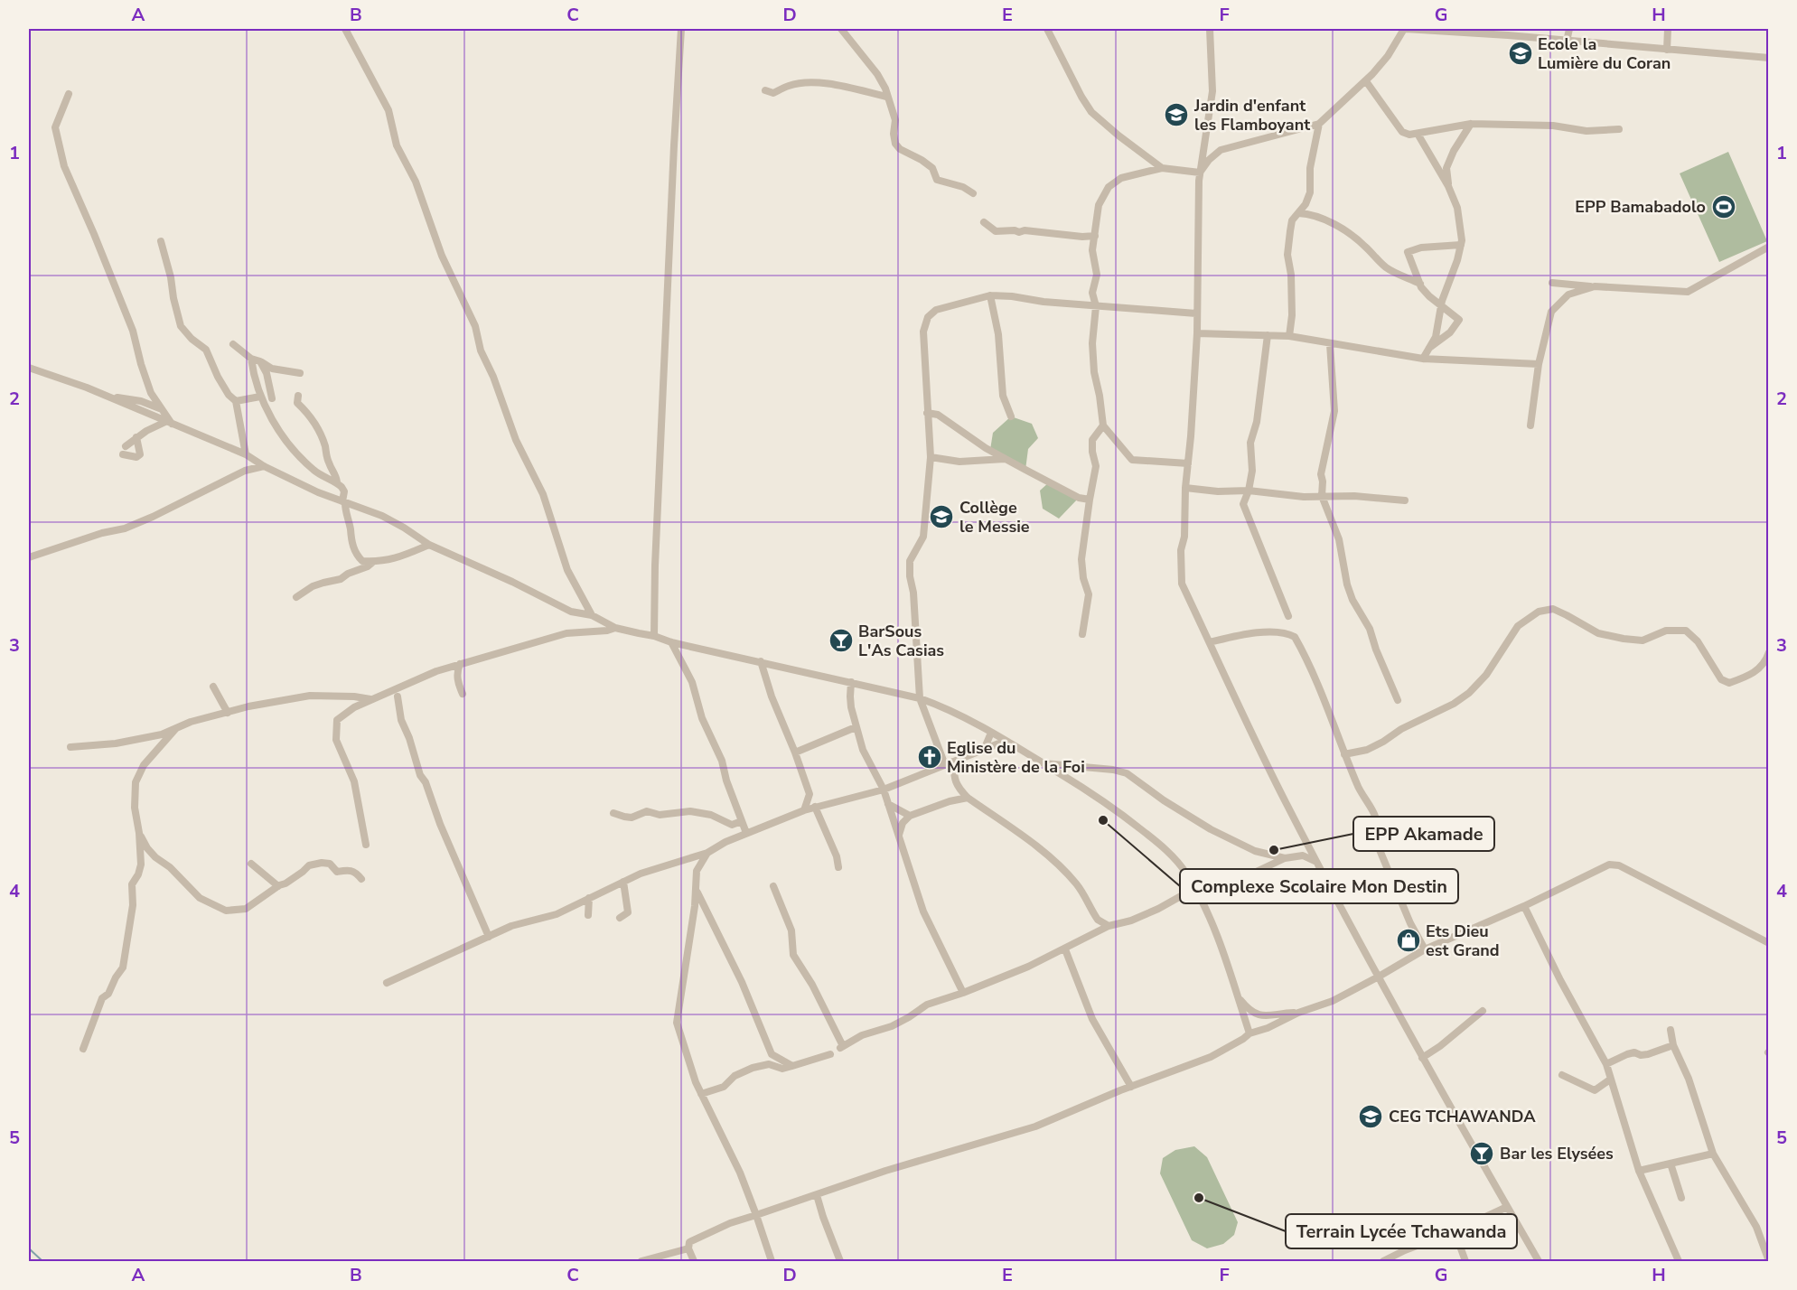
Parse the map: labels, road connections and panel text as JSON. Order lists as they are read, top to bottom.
{
  "places": {
    "school or university": [
      "Ecole la Lumière du Coran",
      "Jardin d'enfant les Flamboyant",
      "Collège le Messie",
      "CEG TCHAWANDA"
    ],
    "sports": ["EPP Bamabadolo"],
    "bar": ["BarSous L'As Casias", "Bar les Elysées"],
    "church": ["Eglise du Ministère de la Foi"],
    "other": ["Complexe Scolaire Mon Destin", "EPP Akamade", "Terrain Lycée Tchawanda"],
    "shop": ["Ets Dieu est Grand"]
  },
  "grid": {
    "columns": [
      "A",
      "B",
      "C",
      "D",
      "E",
      "F",
      "G",
      "H"
    ],
    "rows": [
      "1",
      "2",
      "3",
      "4",
      "5"
    ]
  }
}
